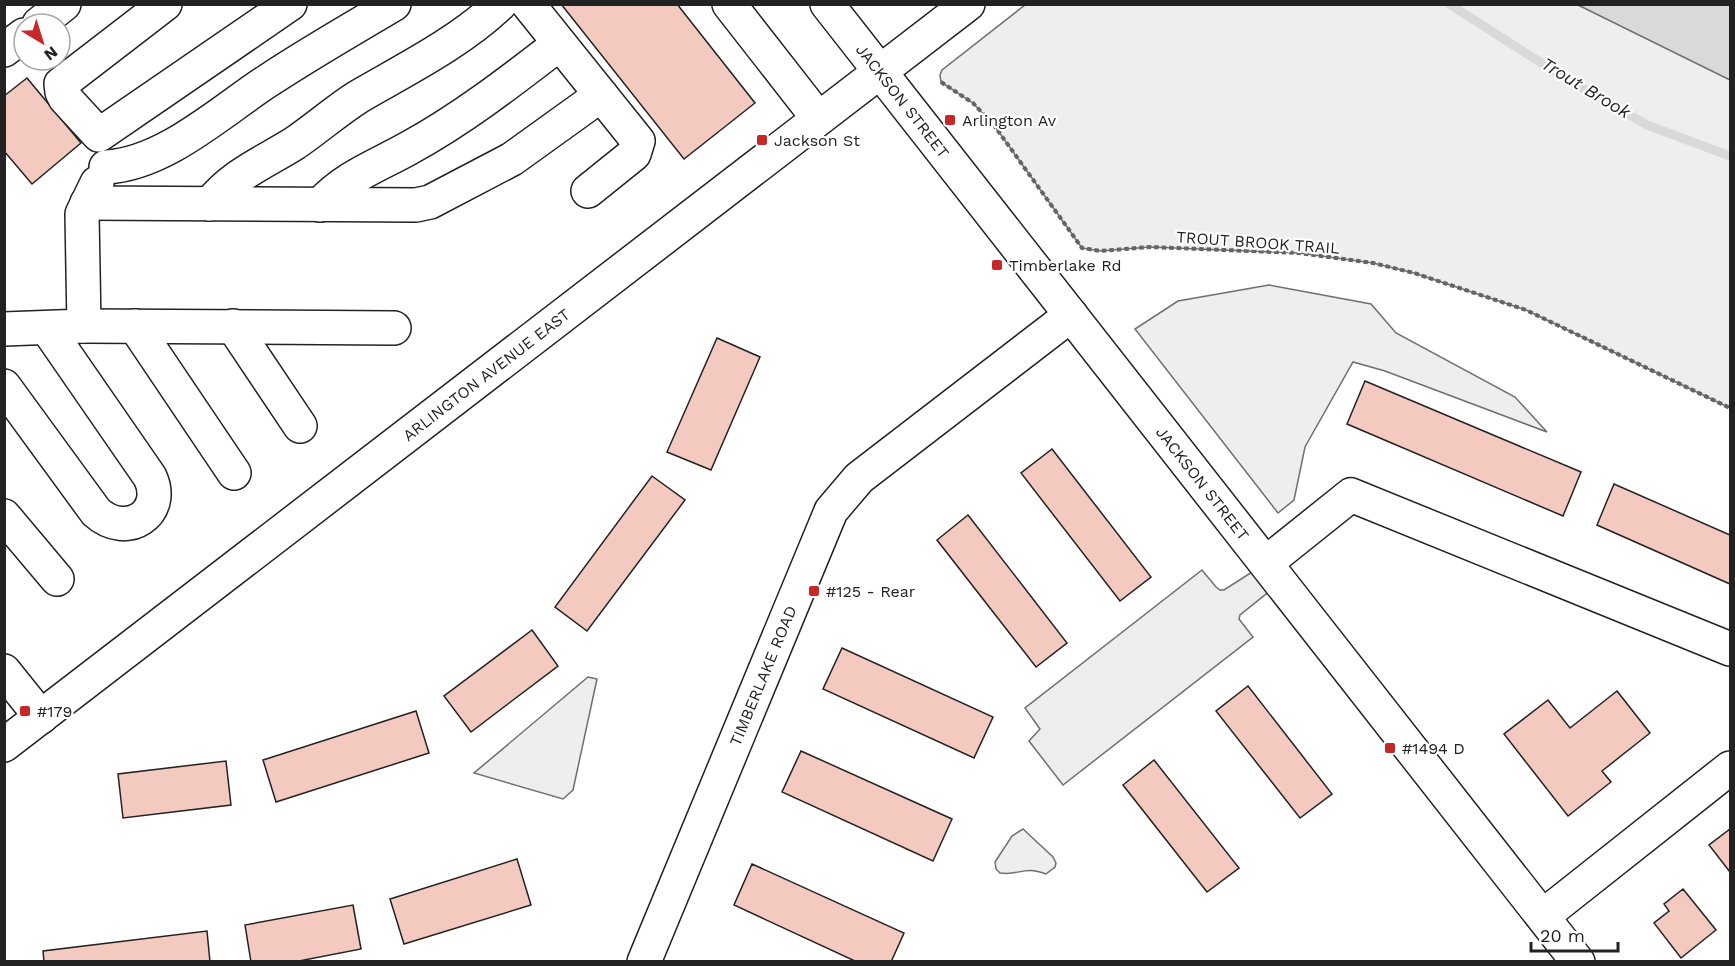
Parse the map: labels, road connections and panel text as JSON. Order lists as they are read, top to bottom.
{
  "streets": {
    "street": ["JACKSON STREET", "ARLINGTON AVENUE EAST", "TIMBERLAKE ROAD"],
    "path": ["TROUT BROOK TRAIL"]
  },
  "crossings": [
    ["JACKSON STREET", "ARLINGTON AVENUE EAST"],
    ["JACKSON STREET", "TIMBERLAKE ROAD"]
  ],
  "water": ["Trout Brook"],
  "places": {
    "transit": [
      "Arlington Av",
      "Jackson St",
      "Timberlake Rd",
      "#125 - Rear",
      "#179",
      "#1494 D"
    ]
  },
  "scale_bar": "20 m",
  "north": "bottom right"
}
